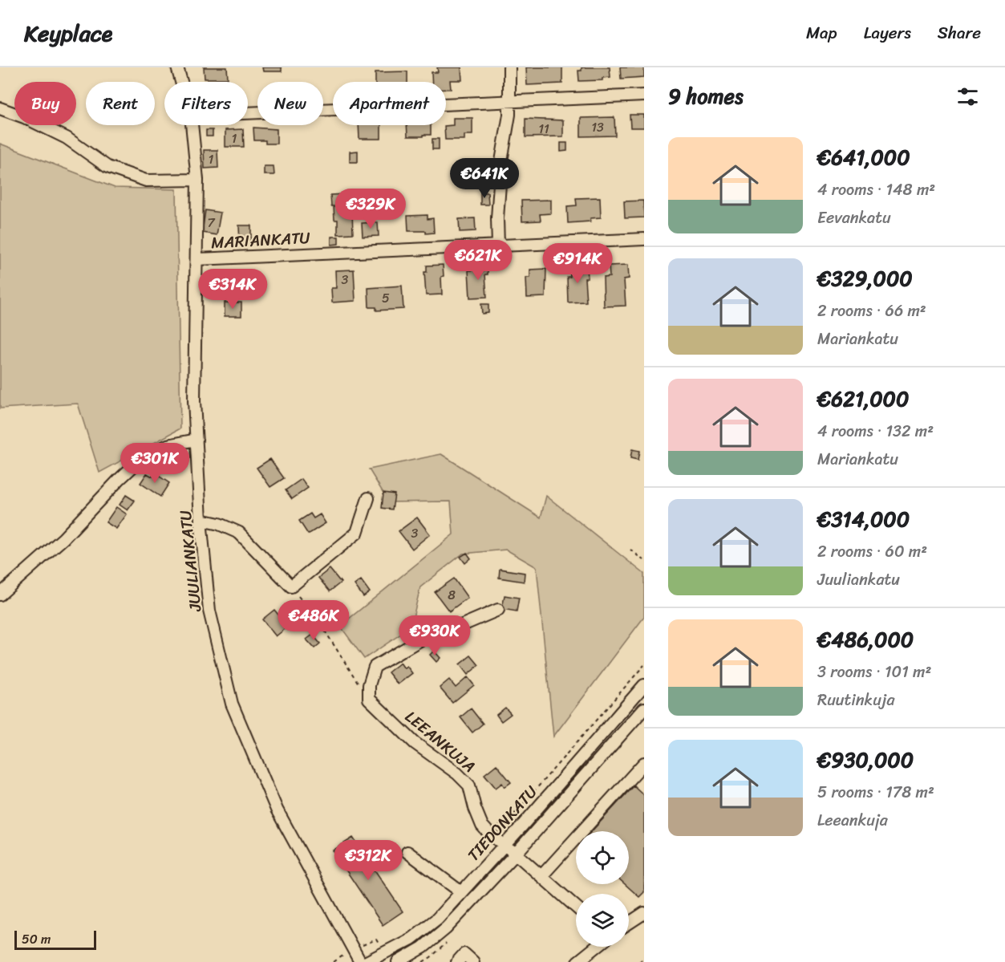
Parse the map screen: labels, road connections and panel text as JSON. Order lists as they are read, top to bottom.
{
  "streets": {
    "street": [
      "MARIANKATU",
      "JUULIANKATU",
      "LEEANKUJA",
      "TIEDONKATU"
    ]
  },
  "crossings": [
    ["MARIANKATU", "JUULIANKATU"],
    ["LEEANKUJA", "TIEDONKATU"]
  ],
  "house_numbers": [
    "13",
    "11",
    "1",
    "1",
    "7",
    "3",
    "5",
    "3",
    "8"
  ],
  "scale_bar": "50 m",
  "page": {
    "header": "Keyplace",
    "nav": ["Map", "Layers", "Share"],
    "heading": "9 homes",
    "chip": [
      "Buy",
      "Rent",
      "Filters",
      "New",
      "Apartment"
    ],
    "list": [
      {
        "name": "€641,000",
        "note": "4 rooms · 148 m² · Eevankatu"
      },
      {
        "name": "€329,000",
        "note": "2 rooms · 66 m² · Mariankatu"
      },
      {
        "name": "€621,000",
        "note": "4 rooms · 132 m² · Mariankatu"
      },
      {
        "name": "€314,000",
        "note": "2 rooms · 60 m² · Juuliankatu"
      },
      {
        "name": "€486,000",
        "note": "3 rooms · 101 m² · Ruutinkuja"
      },
      {
        "name": "€930,000",
        "note": "5 rooms · 178 m² · Leeankuja"
      }
    ],
    "price": [
      "€641K",
      "€329K",
      "€621K",
      "€914K",
      "€314K",
      "€301K",
      "€486K",
      "€930K",
      "€312K"
    ],
    "scale": "50 m"
  }
}
